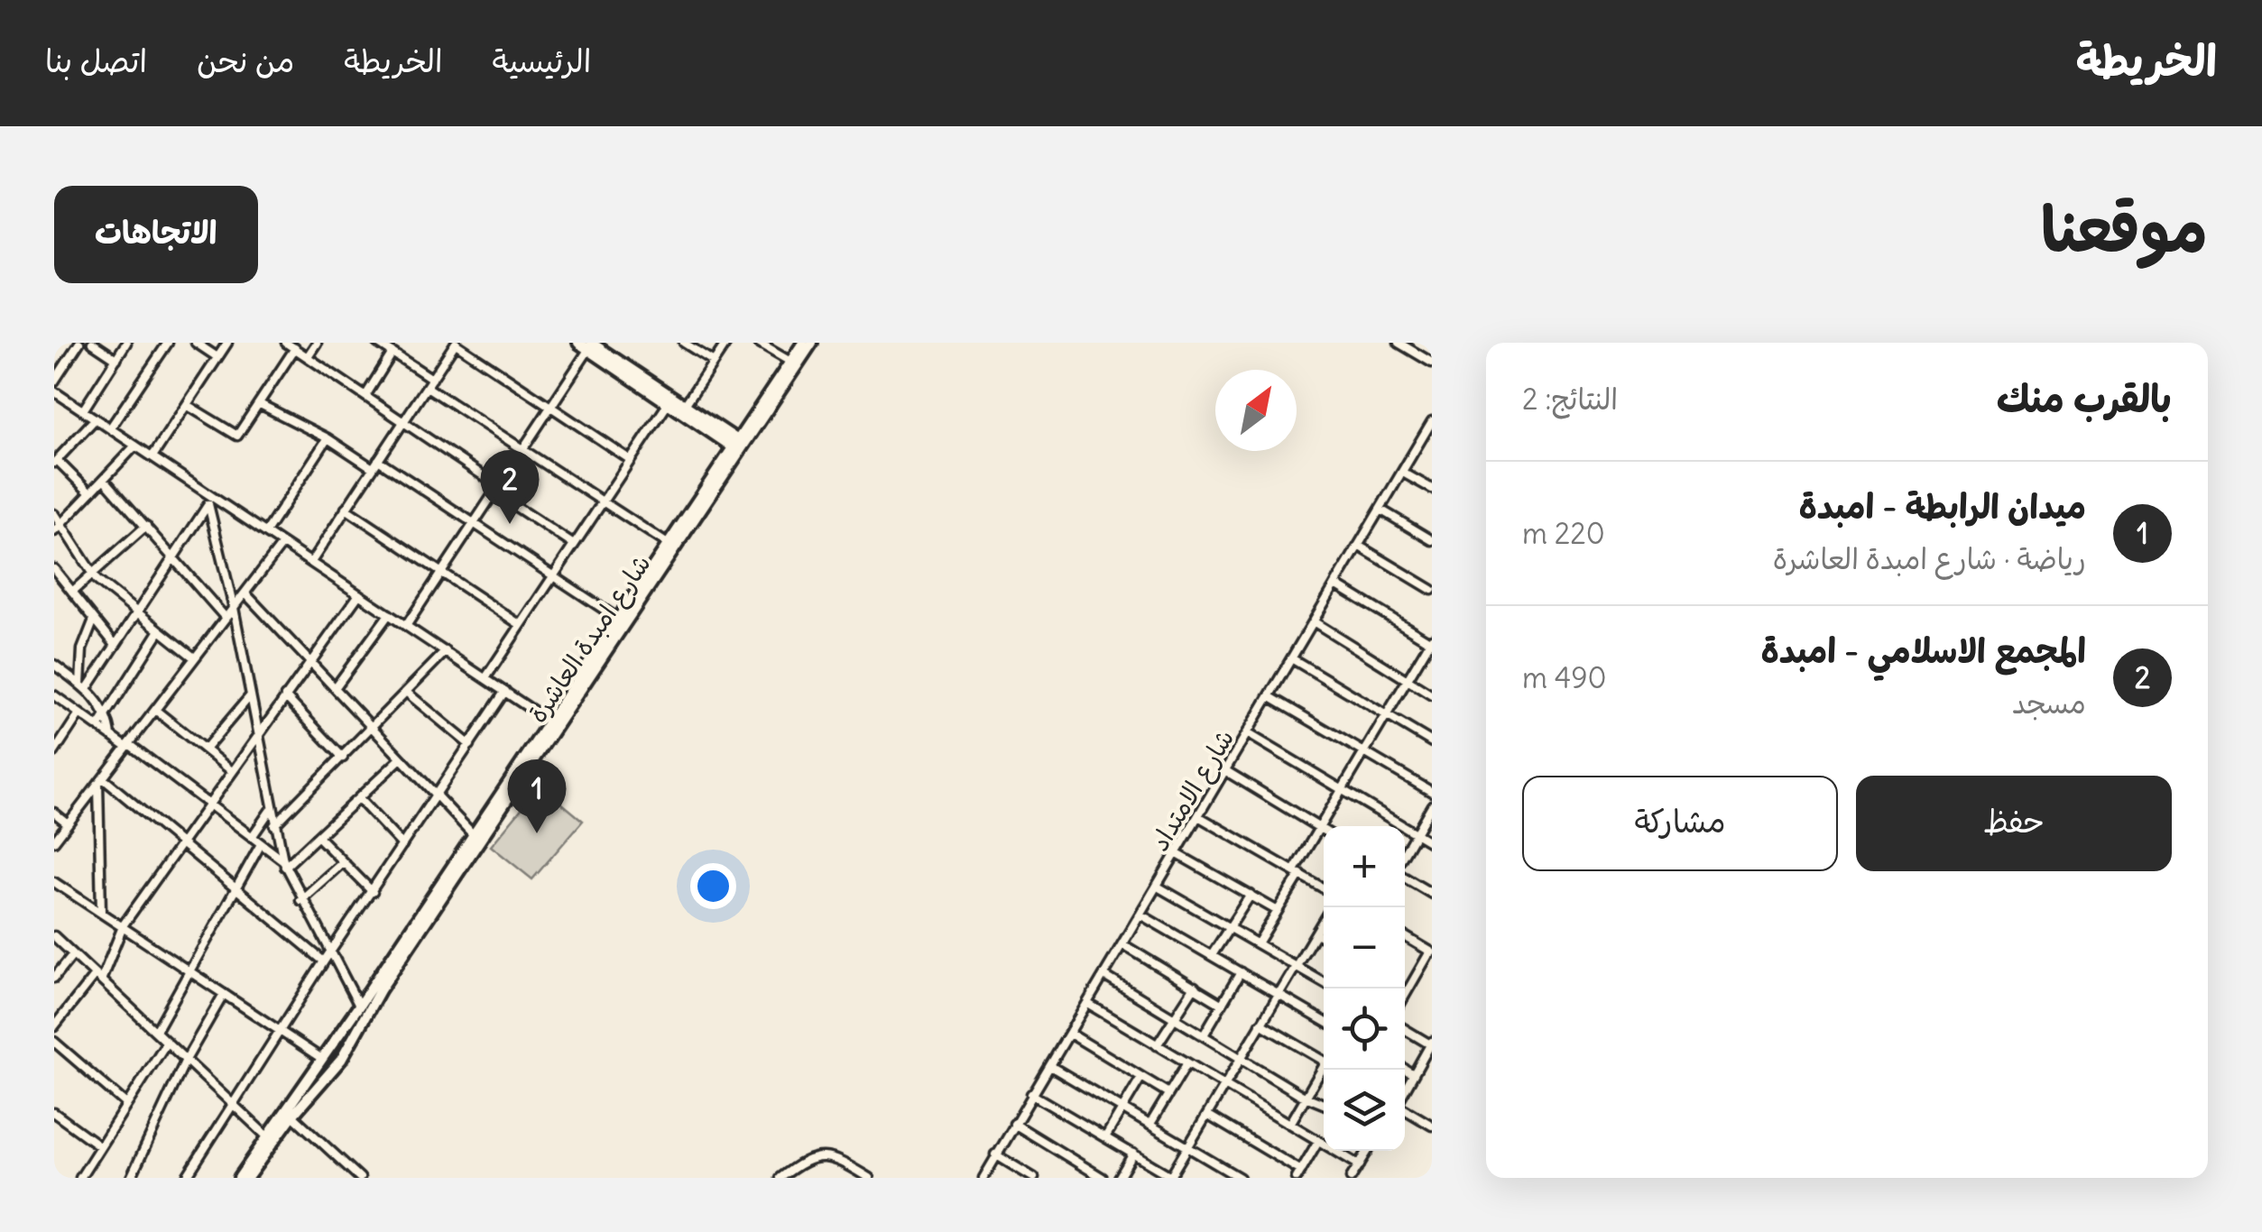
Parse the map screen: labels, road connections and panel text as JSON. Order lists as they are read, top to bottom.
{
  "streets": {
    "main road": ["شارع امبدة العاشرة"],
    "street": ["شارع الامتداد"]
  },
  "north": "top right",
  "page": {
    "header": "الخريطة",
    "nav": [
      "الرئيسية",
      "الخريطة",
      "من نحن",
      "اتصل بنا"
    ],
    "title": "موقعنا",
    "buttons": [
      "الاتجاهات",
      ["حفظ", "مشاركة"]
    ],
    "heading": ["بالقرب منك", "النتائج: 2"],
    "pins": ["2", "1"],
    "list": [
      {
        "mark": "1",
        "name": "ميدان الرابطة - امبدة",
        "note": "رياضة · شارع امبدة العاشرة",
        "value": "220 m"
      },
      {
        "mark": "2",
        "name": "المجمع الاسلامي - امبدة",
        "note": "مسجد",
        "value": "490 m"
      }
    ],
    "map_buttons": ["+", "−"]
  }
}
